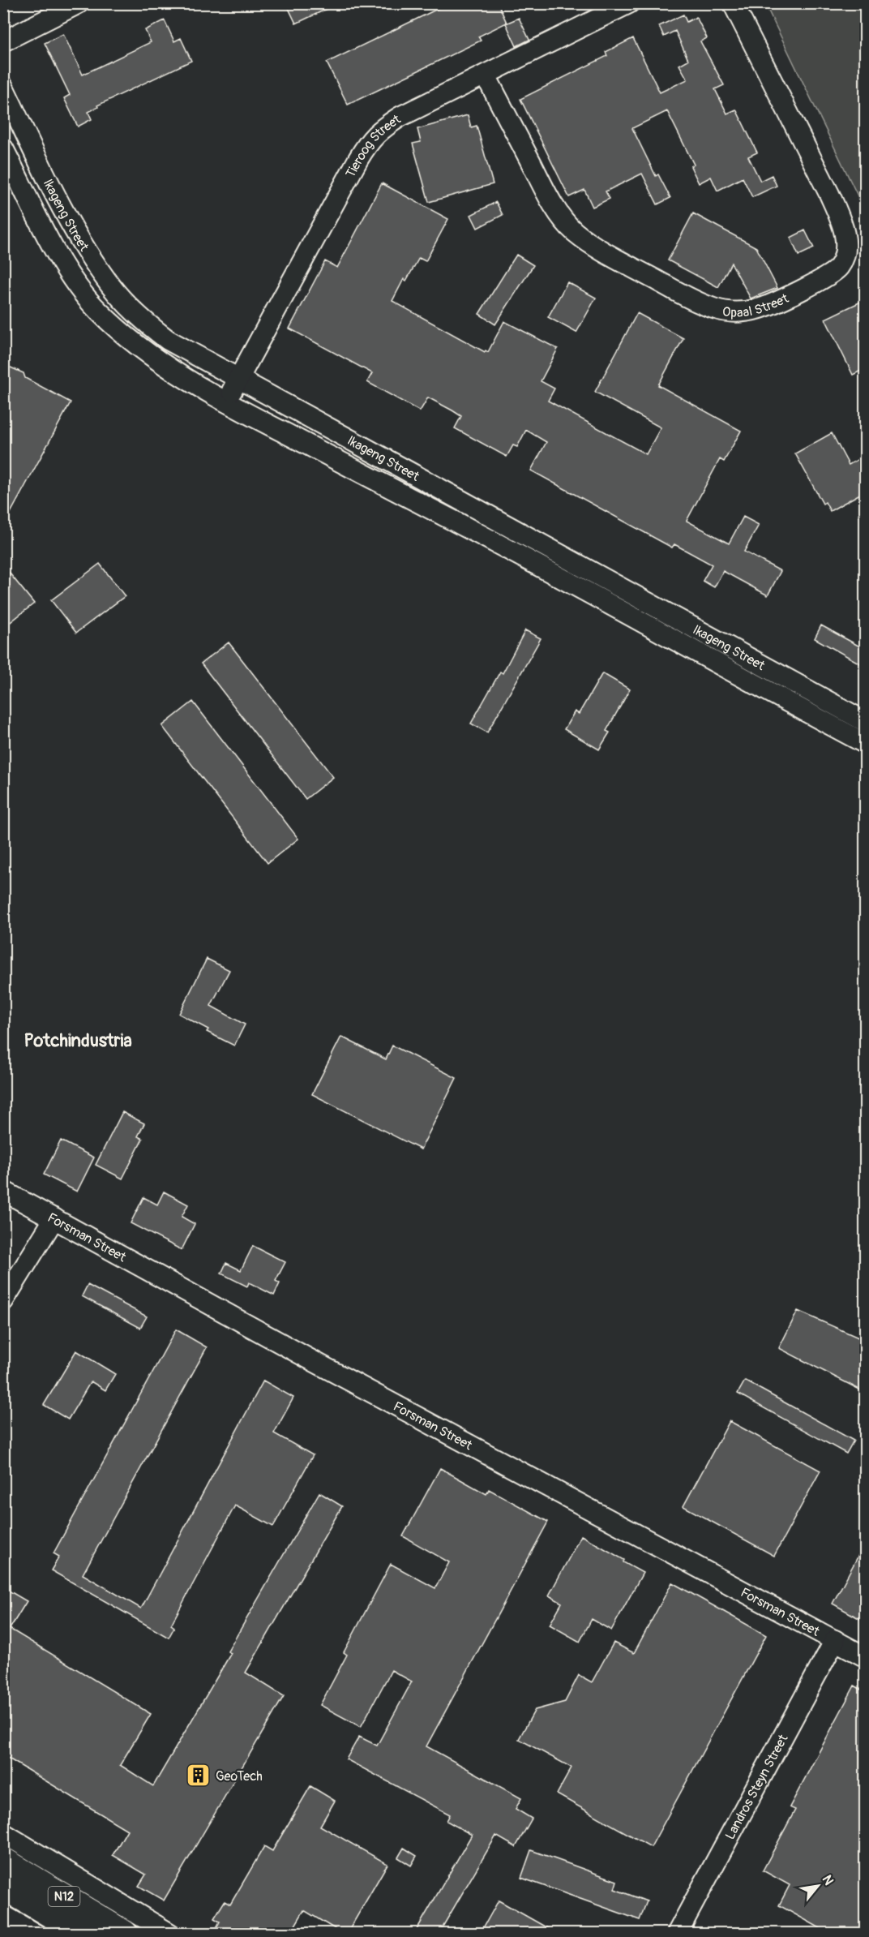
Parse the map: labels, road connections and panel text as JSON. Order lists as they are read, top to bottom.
{
  "streets": {
    "highway": ["N12"],
    "street": [
      "Tieroog Street",
      "Ikageng Street",
      "Opaal Street",
      "Forsman Street",
      "Landros Steyn Street"
    ]
  },
  "crossings": [
    ["Tieroog Street", "Ikageng Street"],
    ["Tieroog Street", "Opaal Street"],
    ["Forsman Street", "Landros Steyn Street"]
  ],
  "districts": ["Potchindustria"],
  "places": {
    "building": ["GeoTech"]
  },
  "north": "top right"
}
